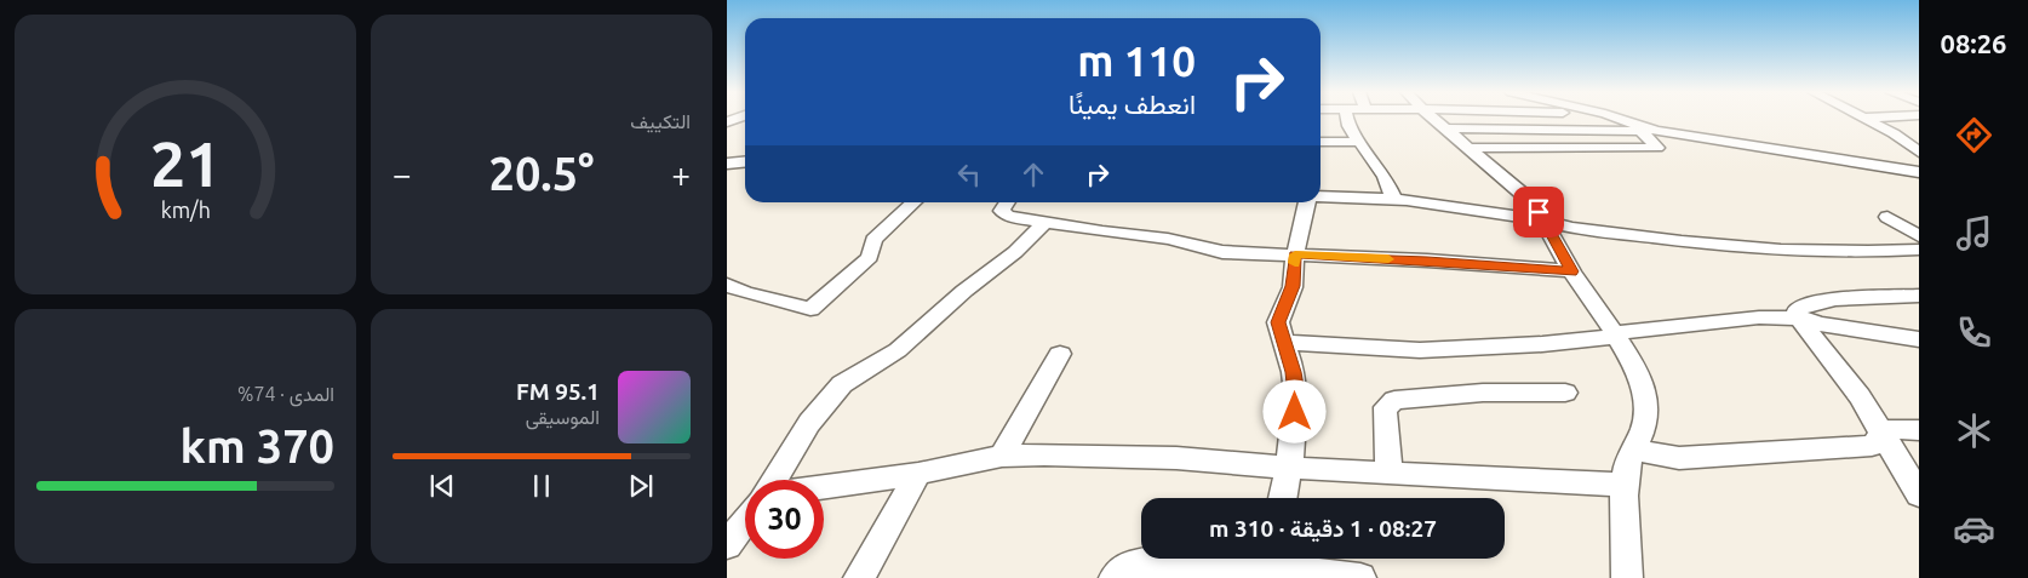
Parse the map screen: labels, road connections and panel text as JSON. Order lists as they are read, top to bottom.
{
  "page": {
    "tabs": "08:26",
    "tile": [
      "التكييف",
      ["المدى · 74%", "370 km"]
    ],
    "turn": ["110 m", "انعطف يمينًا"],
    "heat": ["−", "20.5°", "+"],
    "song": ["95.1 FM", "الموسيقى"],
    "limit": "30",
    "trip": "08:27 · 1 دقيقة · 310 m",
    "gauge": ["21", "km/h"]
  }
}
